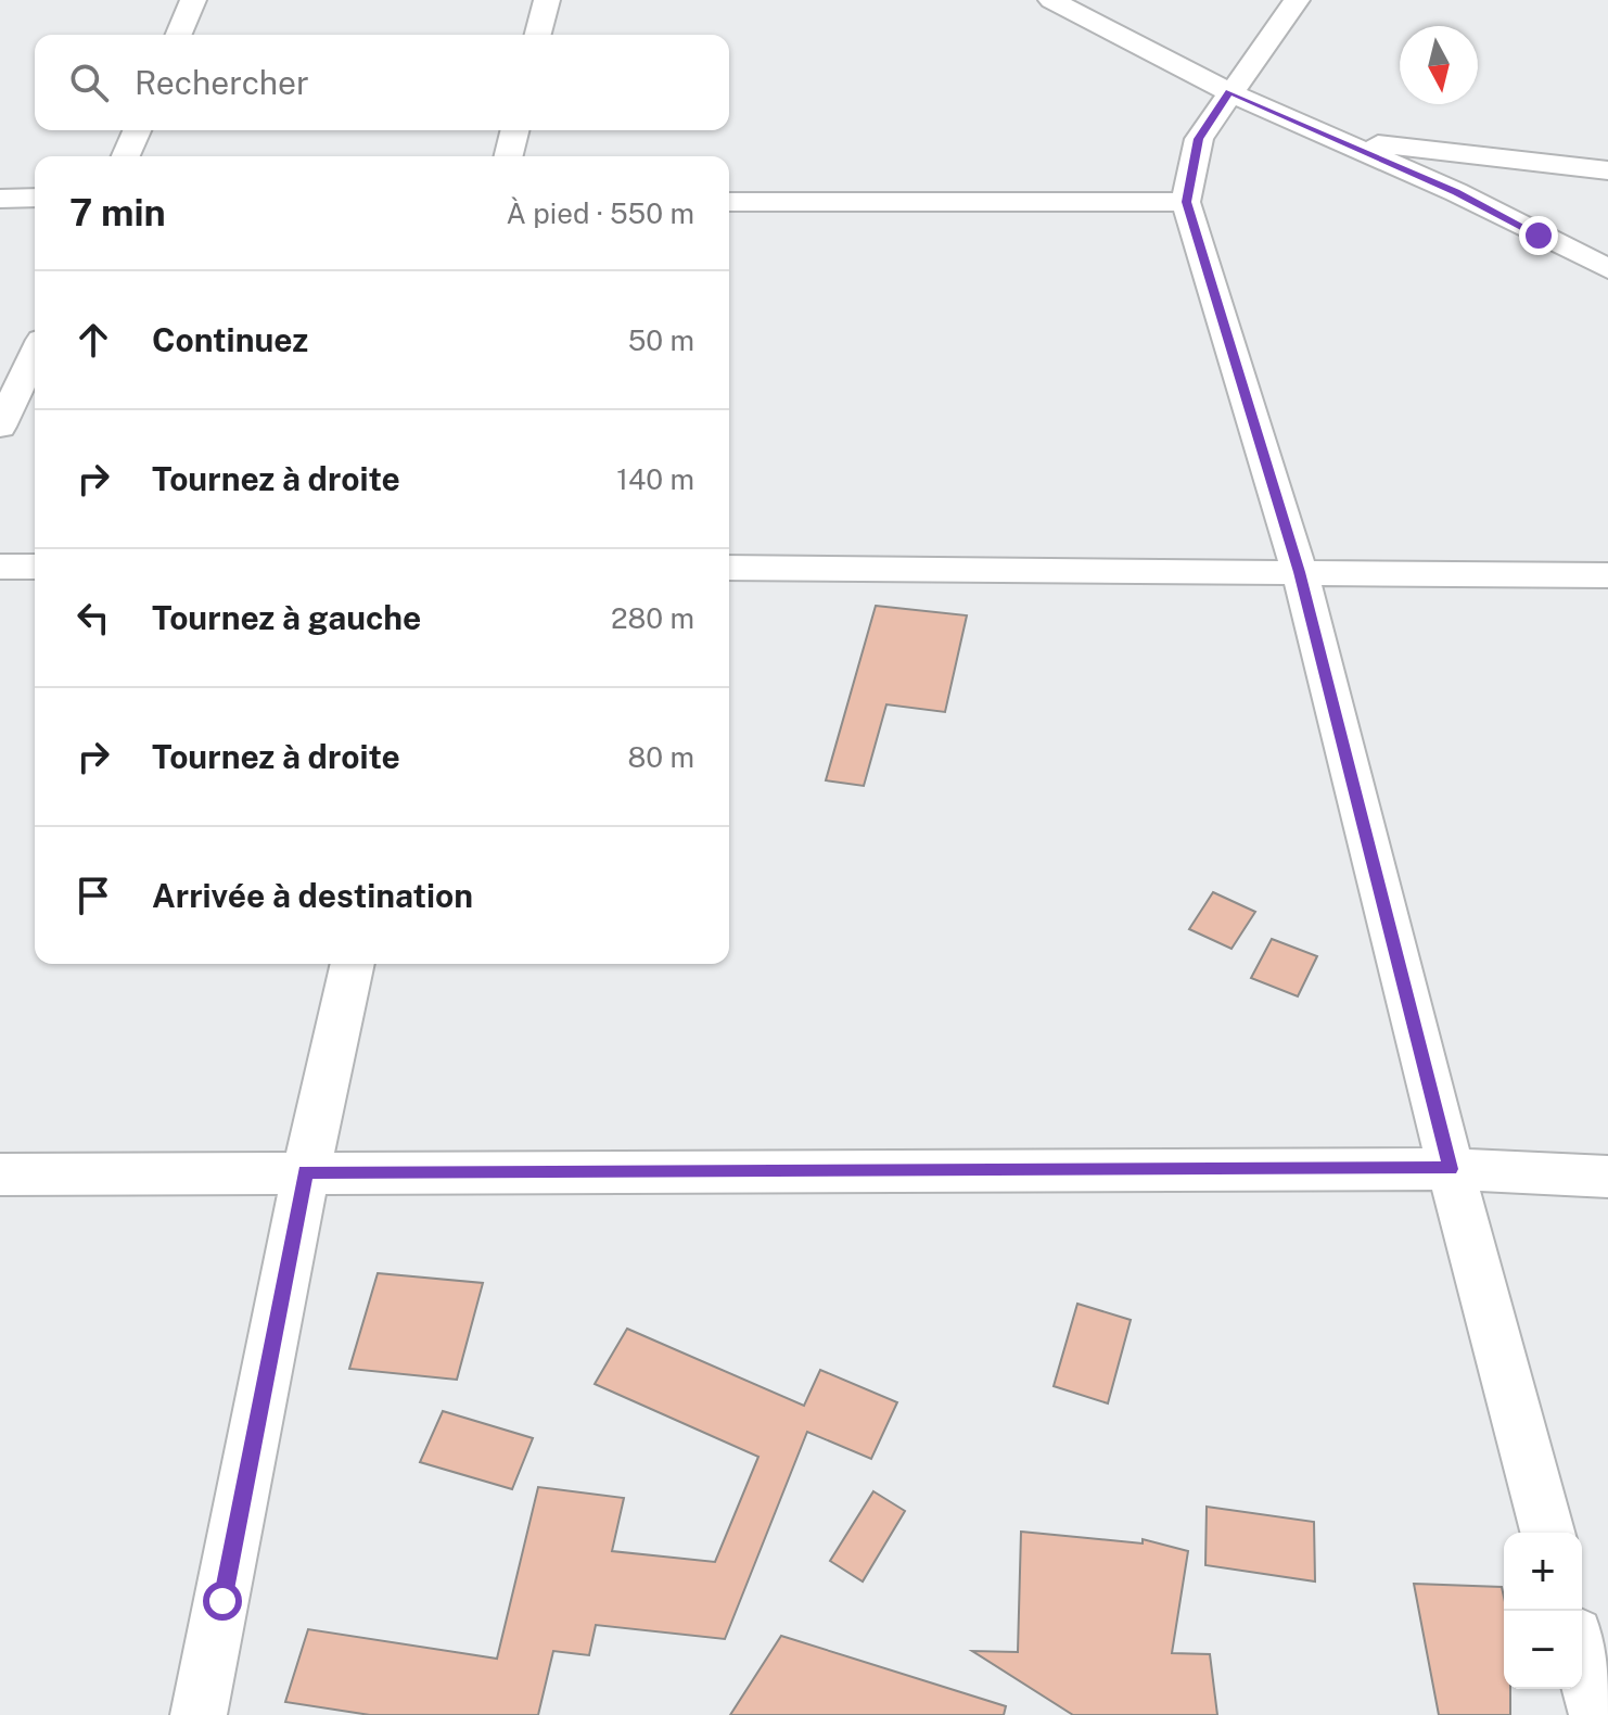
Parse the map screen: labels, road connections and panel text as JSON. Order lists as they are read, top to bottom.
{
  "north": "bottom",
  "page": {
    "search": "Rechercher",
    "heading": ["7 min", "À pied · 550 m"],
    "list": [
      ["Continuez", "50 m"],
      ["Tournez à droite", "140 m"],
      ["Tournez à gauche", "280 m"],
      ["Tournez à droite", "80 m"],
      "Arrivée à destination"
    ],
    "map_buttons": ["+", "−"]
  }
}
